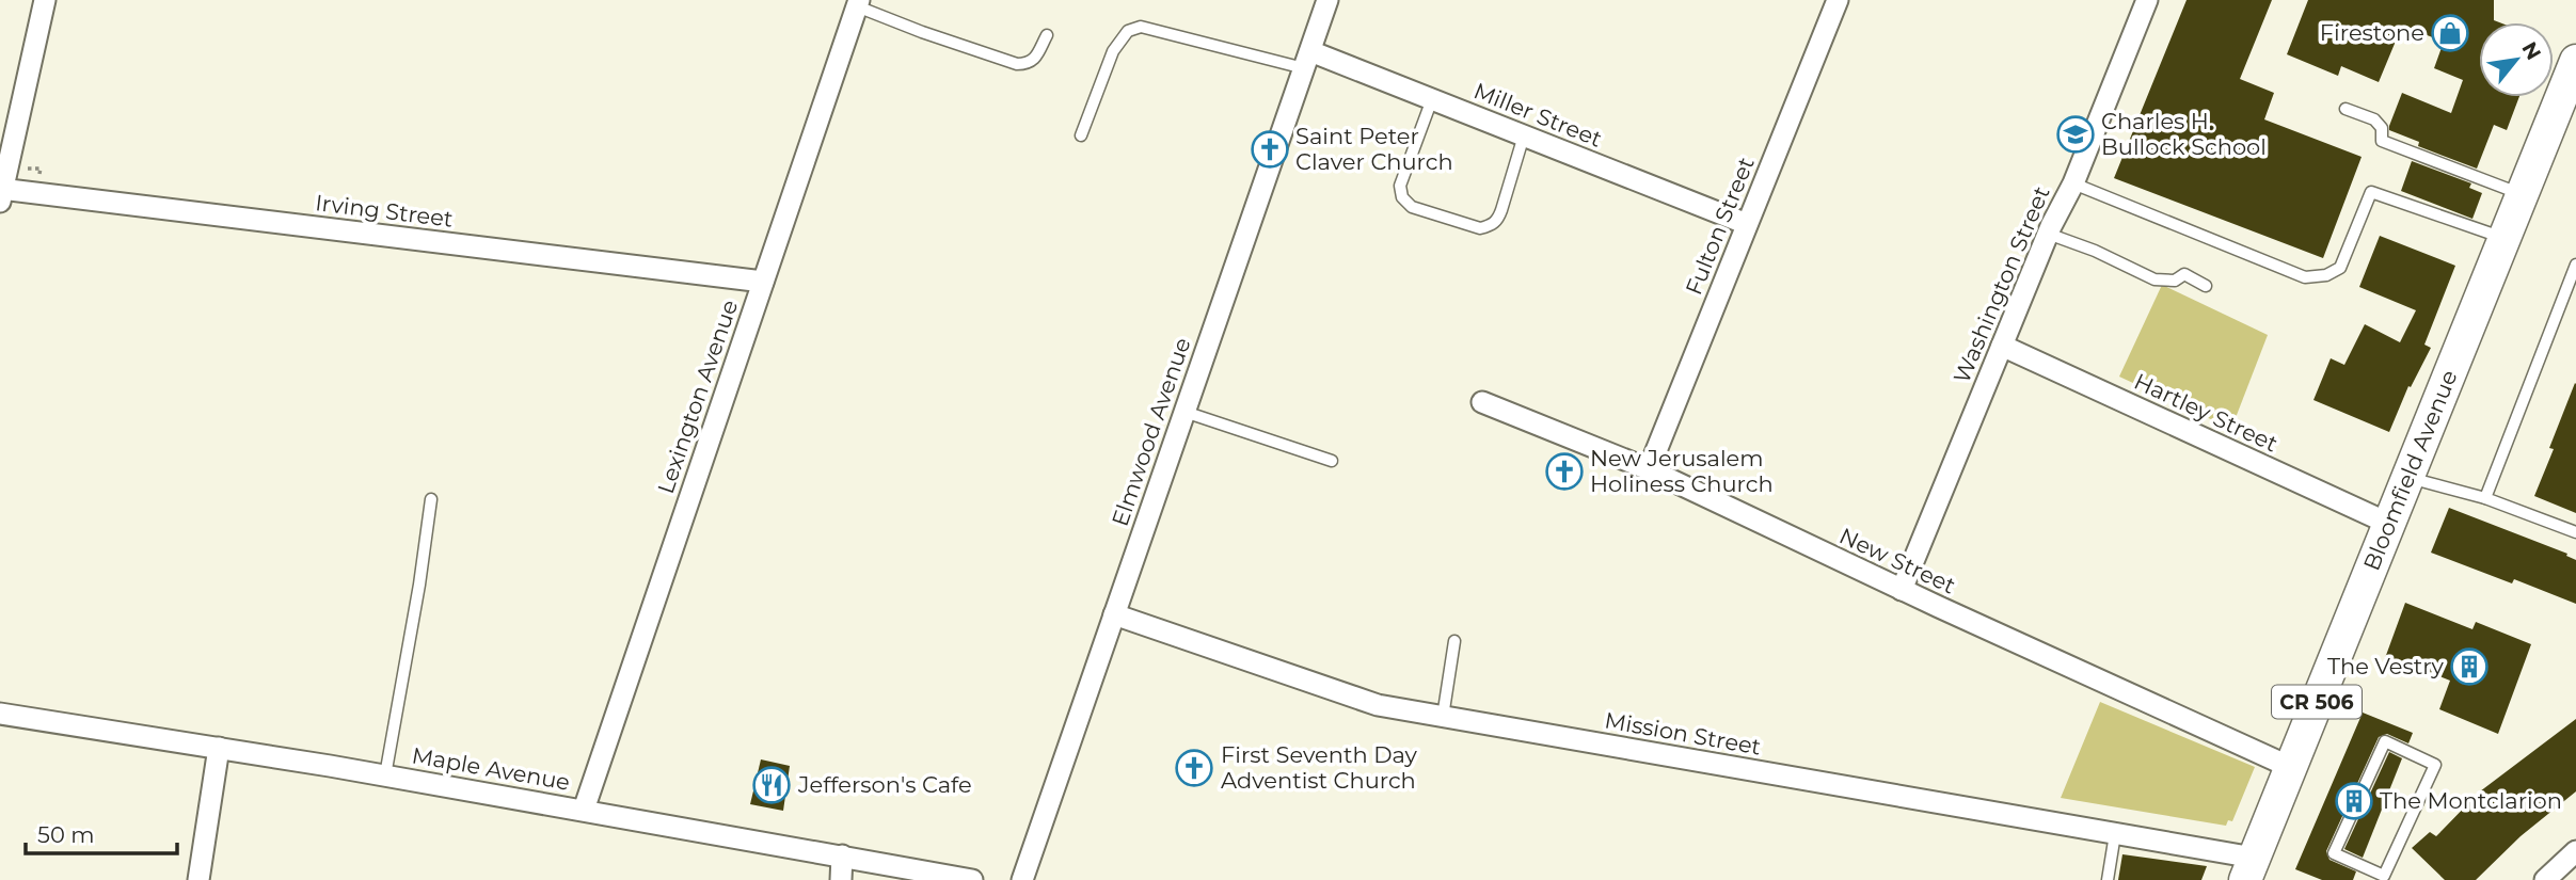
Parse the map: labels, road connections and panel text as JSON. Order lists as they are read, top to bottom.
{
  "streets": {
    "main road": ["Bloomfield Avenue", "CR 506"],
    "street": [
      "Miller Street",
      "Irving Street",
      "Fulton Street",
      "Washington Street",
      "Lexington Avenue",
      "Hartley Street",
      "Elmwood Avenue",
      "New Street",
      "Mission Street",
      "Maple Avenue"
    ]
  },
  "crossings": [
    ["Miller Street", "Fulton Street"],
    ["Miller Street", "Elmwood Avenue"],
    ["Irving Street", "Lexington Avenue"],
    ["Fulton Street", "New Street"],
    ["Washington Street", "Hartley Street"],
    ["Washington Street", "New Street"],
    ["Lexington Avenue", "Maple Avenue"],
    ["Hartley Street", "Bloomfield Avenue"],
    ["Elmwood Avenue", "Mission Street"],
    ["Bloomfield Avenue", "New Street"],
    ["Bloomfield Avenue", "Mission Street"]
  ],
  "places": {
    "shop": ["Firestone"],
    "school or university": ["Charles H. Bullock School"],
    "church": ["Saint Peter Claver Church", "New Jerusalem Holiness Church", "First Seventh Day Adventist Church"],
    "building": ["The Vestry", "The Montclarion"],
    "restaurant": ["Jefferson's Cafe"]
  },
  "scale_bar": "50 m",
  "north": "top right"
}
